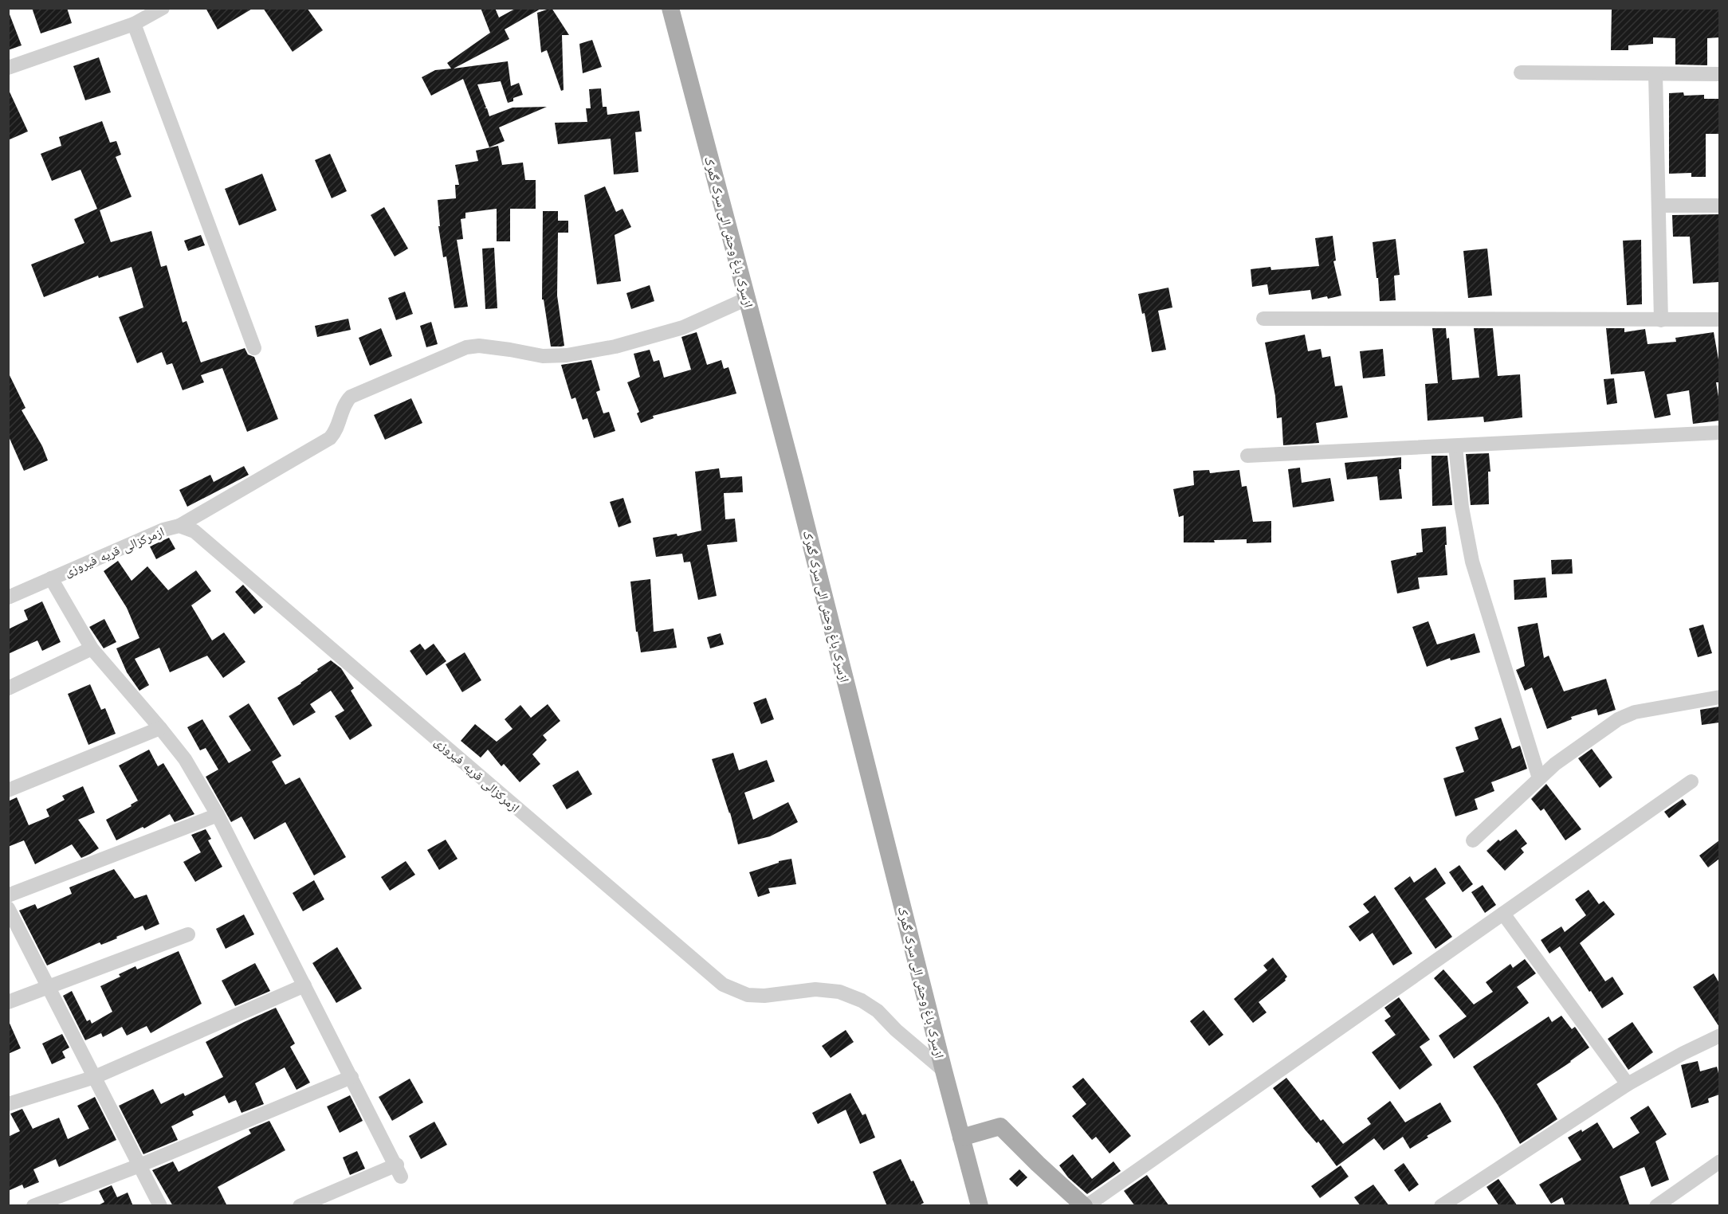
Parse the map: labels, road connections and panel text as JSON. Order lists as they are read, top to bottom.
{
  "streets": {
    "main road": ["ازسرک باغ وحش الی سرک گمرک"],
    "street": ["ازمرکزالی قریه فیروزی"]
  },
  "crossings": [
    ["ازسرک باغ وحش الی سرک گمرک", "ازمرکزالی قریه فیروزی"]
  ]
}
